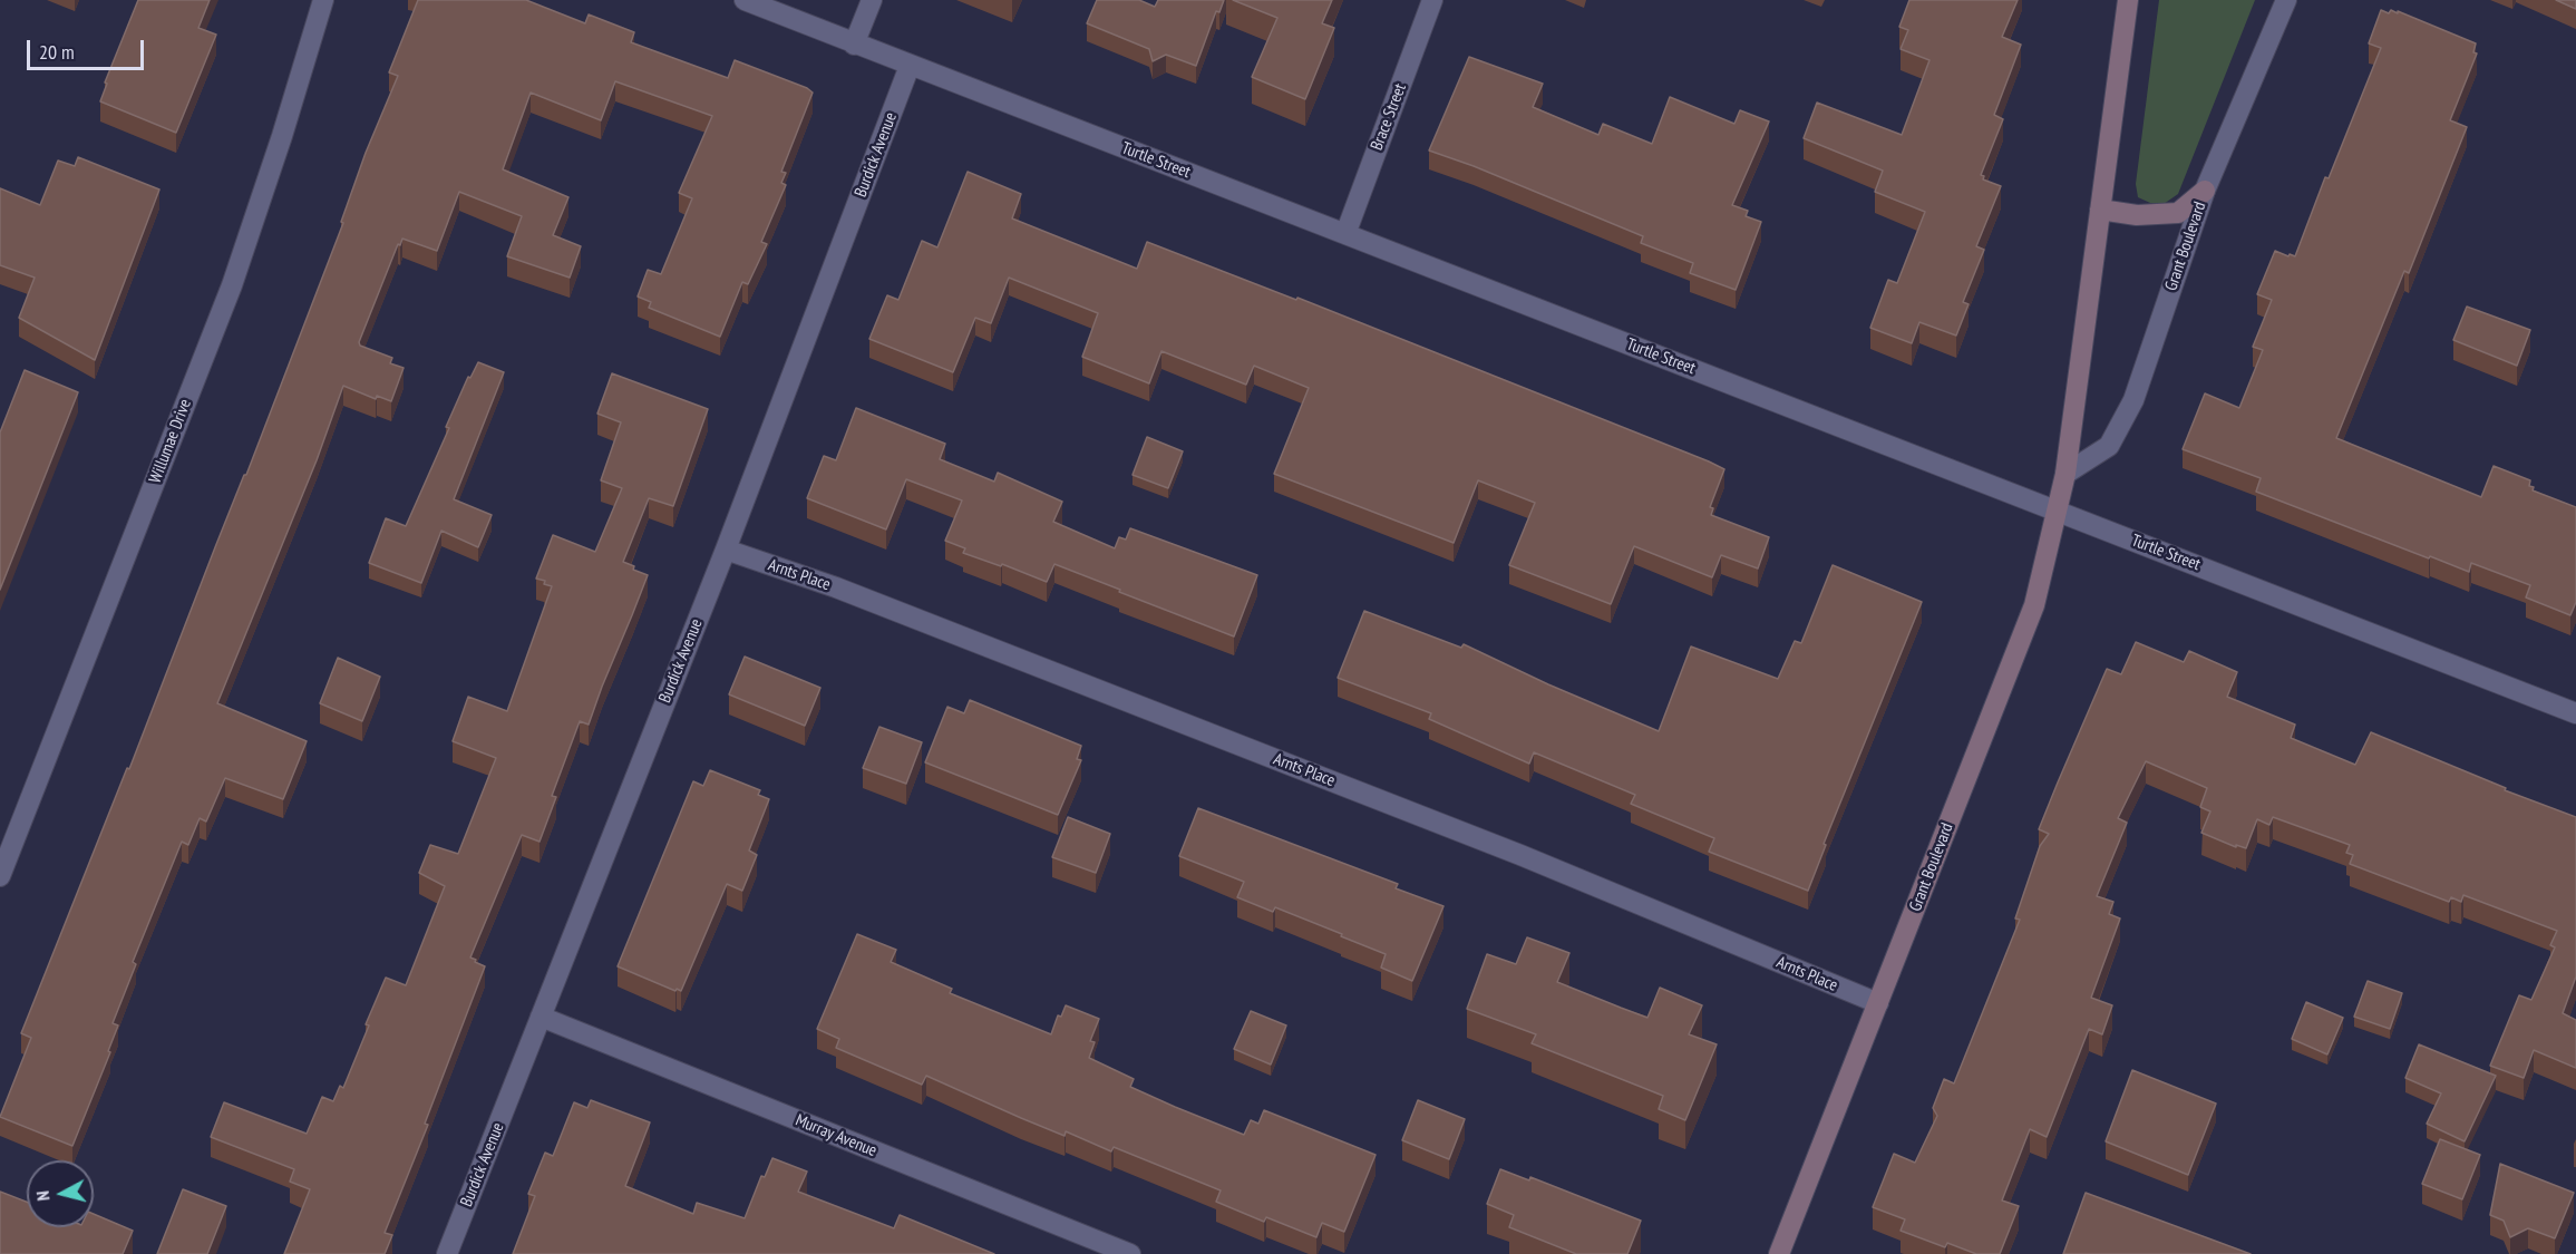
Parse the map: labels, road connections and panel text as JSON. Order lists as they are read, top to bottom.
{
  "streets": {
    "street": [
      "Brace Street",
      "Burdick Avenue",
      "Turtle Street",
      "Grant Boulevard",
      "Willumae Drive",
      "Arnts Place",
      "Murray Avenue"
    ]
  },
  "crossings": [
    ["Brace Street", "Turtle Street"],
    ["Burdick Avenue", "Turtle Street"],
    ["Burdick Avenue", "Arnts Place"],
    ["Burdick Avenue", "Murray Avenue"],
    ["Turtle Street", "Grant Boulevard"],
    ["Grant Boulevard", "Arnts Place"]
  ],
  "scale_bar": "20 m",
  "north": "left"
}
